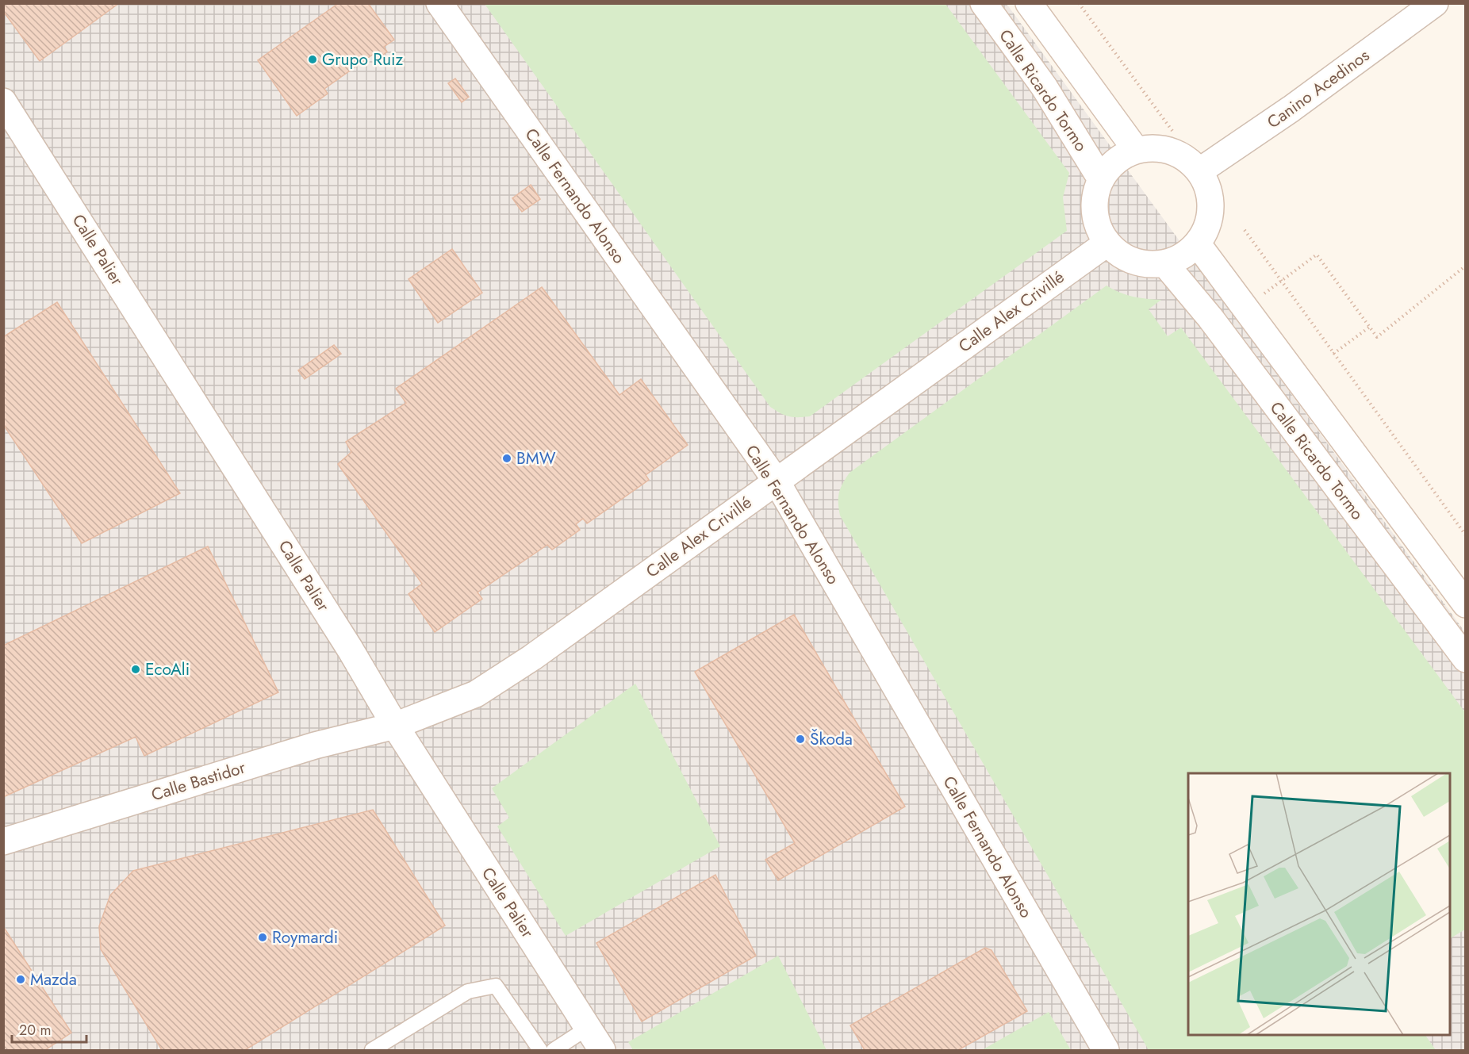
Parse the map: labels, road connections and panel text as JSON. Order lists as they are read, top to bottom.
{
  "streets": {
    "street": [
      "Canino Acedinos",
      "Calle Ricardo Tormo",
      "Calle Fernando Alonso",
      "Calle Palier",
      "Calle Alex Crivillé",
      "Calle Bastidor"
    ]
  },
  "crossings": [
    ["Canino Acedinos", "Calle Ricardo Tormo"],
    ["Canino Acedinos", "Calle Alex Crivillé"],
    ["Calle Ricardo Tormo", "Calle Alex Crivillé"],
    ["Calle Fernando Alonso", "Calle Alex Crivillé"],
    ["Calle Palier", "Calle Alex Crivillé"],
    ["Calle Palier", "Calle Bastidor"],
    ["Calle Alex Crivillé", "Calle Bastidor"]
  ],
  "places": [
    "Grupo Ruiz",
    "BMW",
    "EcoAli",
    "Škoda",
    "Roymardi",
    "Mazda"
  ],
  "scale_bar": "20 m"
}
